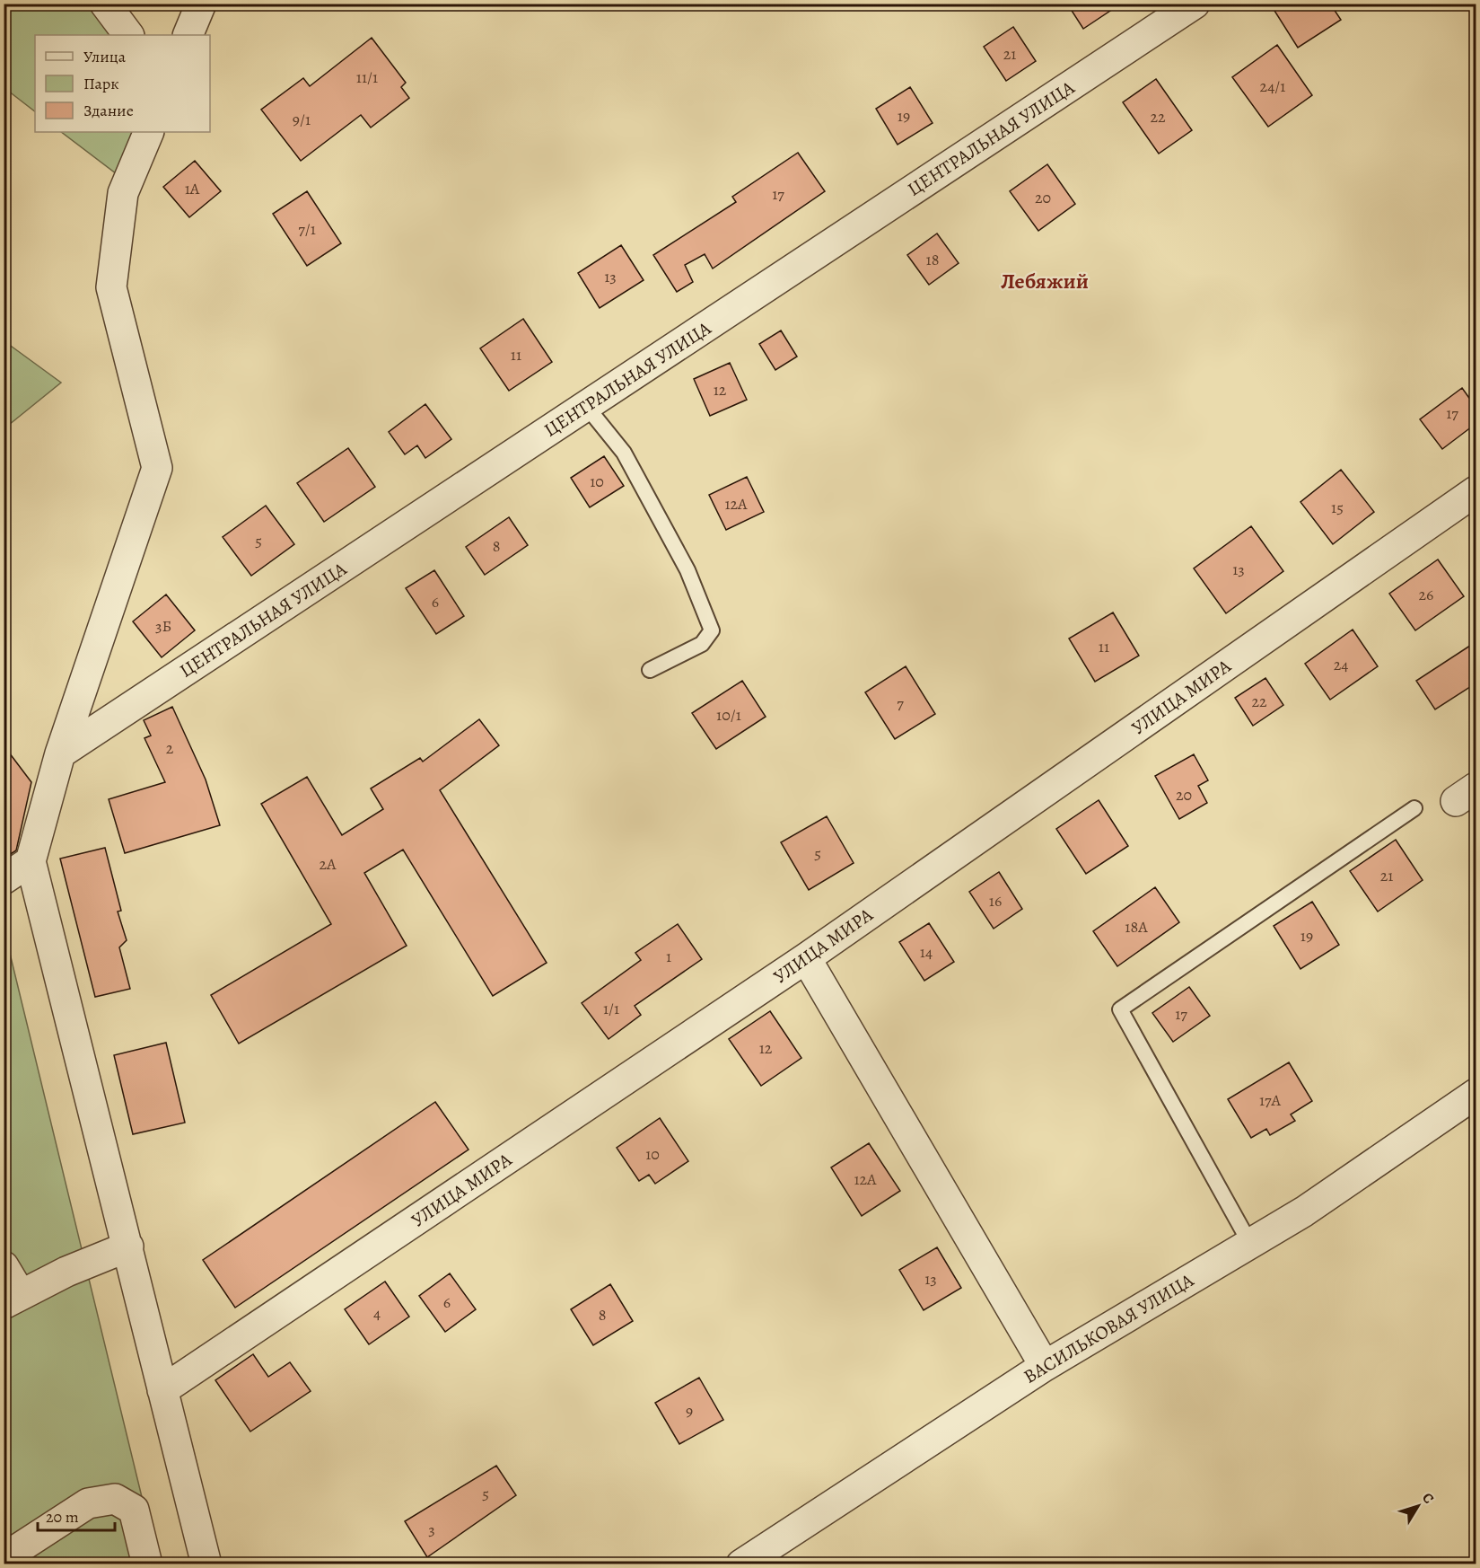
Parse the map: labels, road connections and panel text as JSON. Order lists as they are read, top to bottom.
{
  "streets": {
    "street": ["ЦЕНТРАЛЬНАЯ УЛИЦА", "УЛИЦА МИРА", "ВАСИЛЬКОВАЯ УЛИЦА"]
  },
  "districts": ["Лебяжий"],
  "house_numbers": [
    "21",
    "11/1",
    "24/1",
    "19",
    "22",
    "9/1",
    "1А",
    "17",
    "20",
    "7/1",
    "18",
    "13",
    "11",
    "12",
    "17",
    "10",
    "12А",
    "15",
    "5",
    "8",
    "13",
    "26",
    "6",
    "3Б",
    "11",
    "24",
    "22",
    "7",
    "10/1",
    "2",
    "20",
    "5",
    "2А",
    "21",
    "16",
    "18А",
    "19",
    "14",
    "1",
    "1/1",
    "17",
    "12",
    "17А",
    "10",
    "12А",
    "13",
    "6",
    "4",
    "8",
    "9",
    "5",
    "3"
  ],
  "legend": ["Улица", "Парк", "Здание"],
  "scale_bar": "20 m",
  "north": "top right"
}
